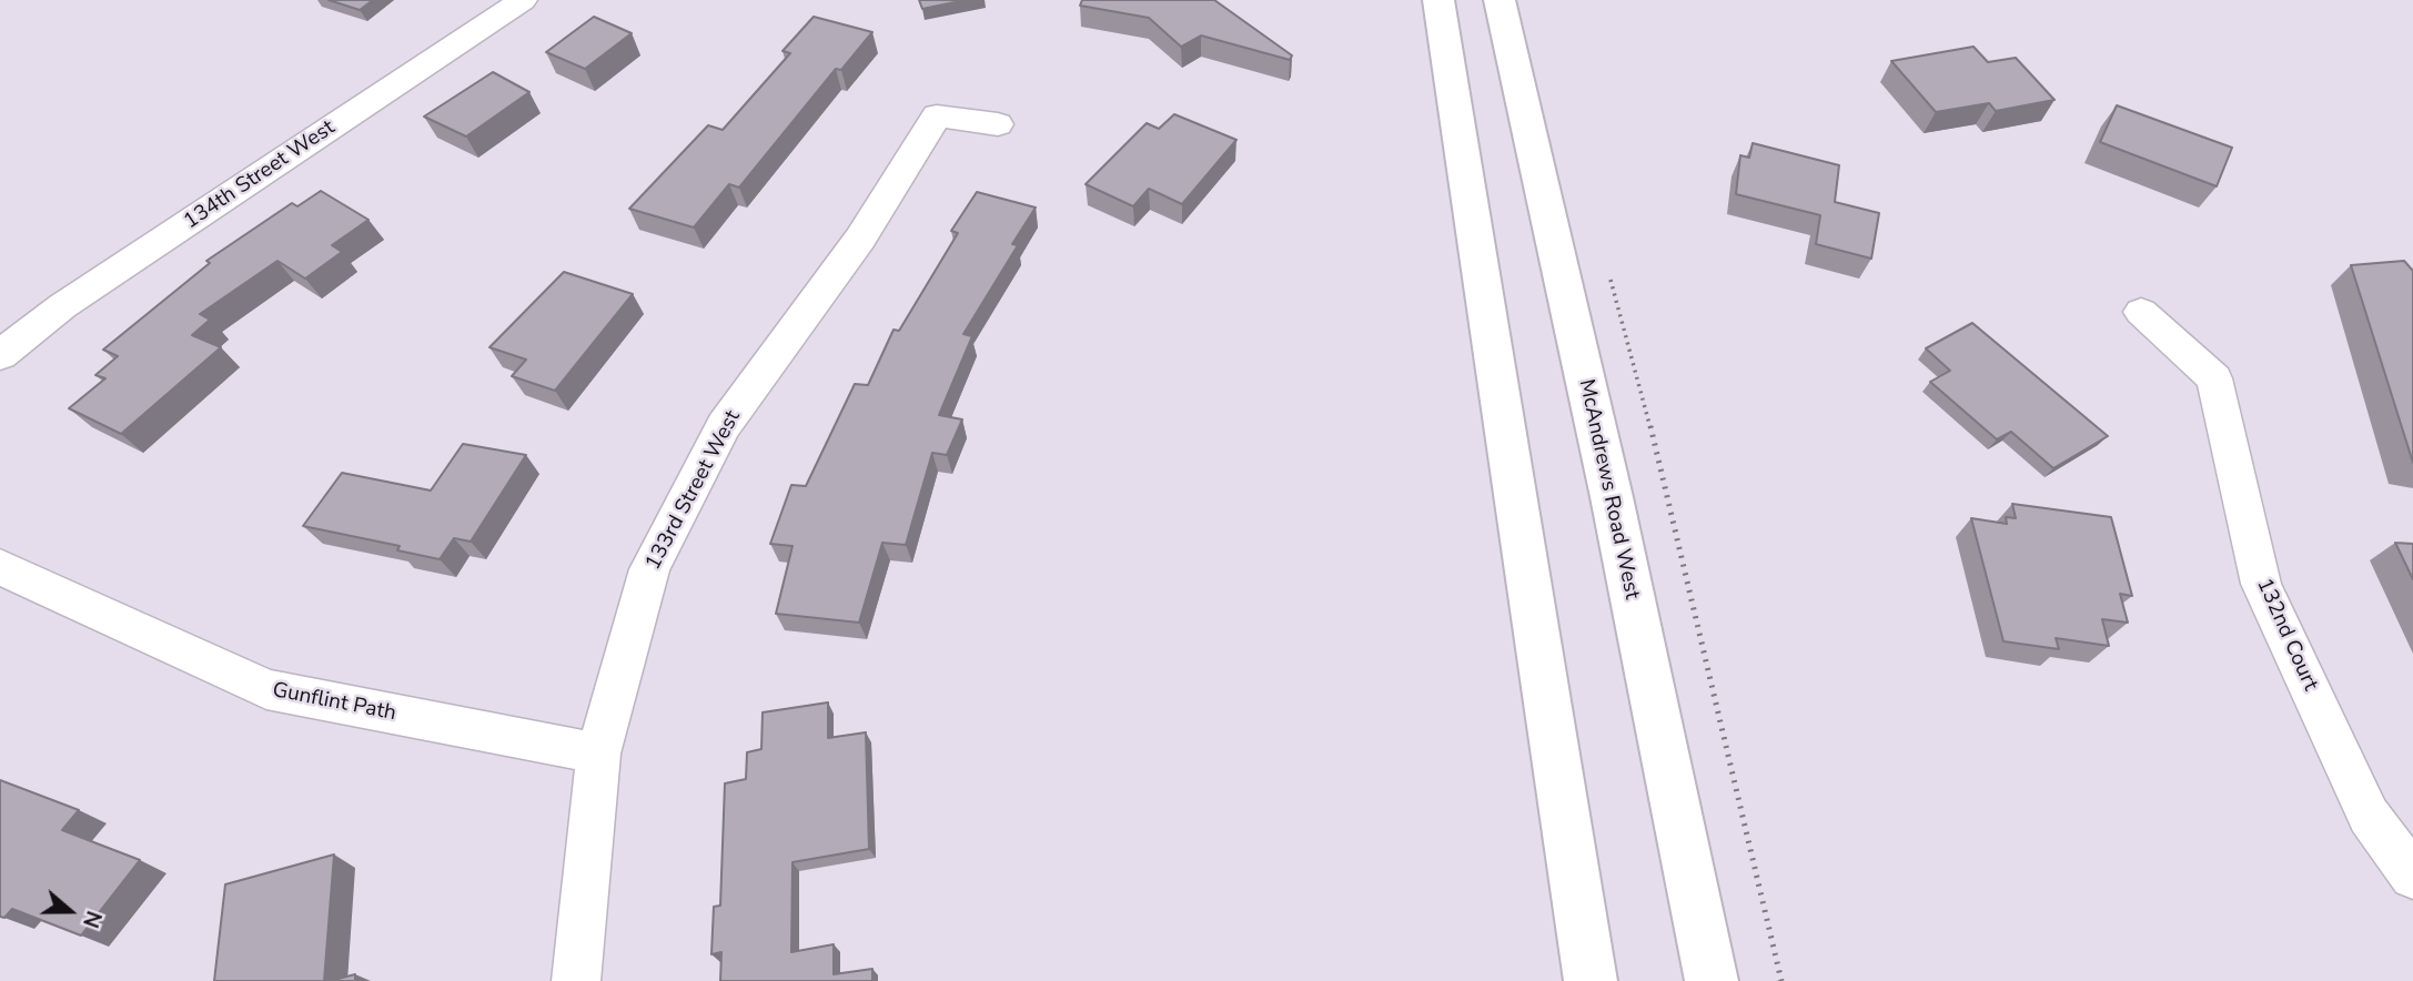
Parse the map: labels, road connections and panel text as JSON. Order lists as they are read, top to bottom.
{
  "streets": {
    "main road": ["McAndrews Road West"],
    "street": [
      "134th Street West",
      "133rd Street West",
      "132nd Court",
      "Gunflint Path"
    ]
  },
  "crossings": [
    ["133rd Street West", "Gunflint Path"]
  ],
  "north": "right"
}
